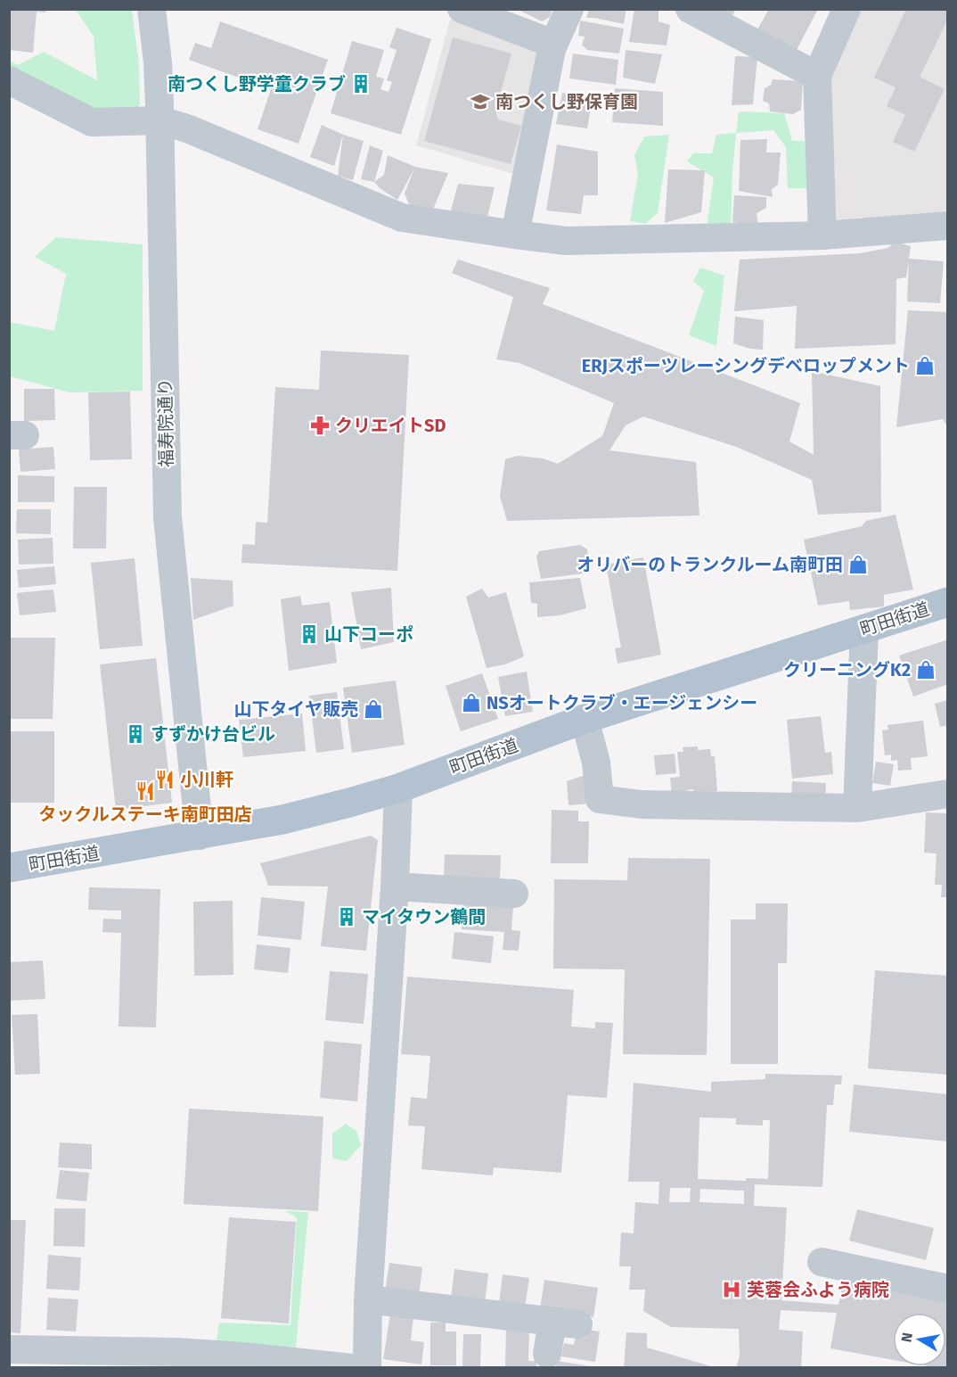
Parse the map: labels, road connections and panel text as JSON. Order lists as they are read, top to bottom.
{
  "streets": {
    "main road": ["町田街道"],
    "street": ["福寿院通り"]
  },
  "crossings": [
    ["福寿院通り", "町田街道"]
  ],
  "places": {
    "building": [
      "南つくし野学童クラブ",
      "山下コーポ",
      "すずかけ台ビル",
      "マイタウン鶴間"
    ],
    "school or university": ["南つくし野保育園"],
    "shop": [
      "ERJスポーツレーシングデベロップメント",
      "オリバーのトランクルーム南町田",
      "クリーニングK2",
      "NSオートクラブ・エージェンシー",
      "山下タイヤ販売"
    ],
    "pharmacy": ["クリエイトSD"],
    "restaurant": ["小川軒", "タックルステーキ南町田店"],
    "hospital": ["芙蓉会ふよう病院"]
  },
  "north": "left"
}
